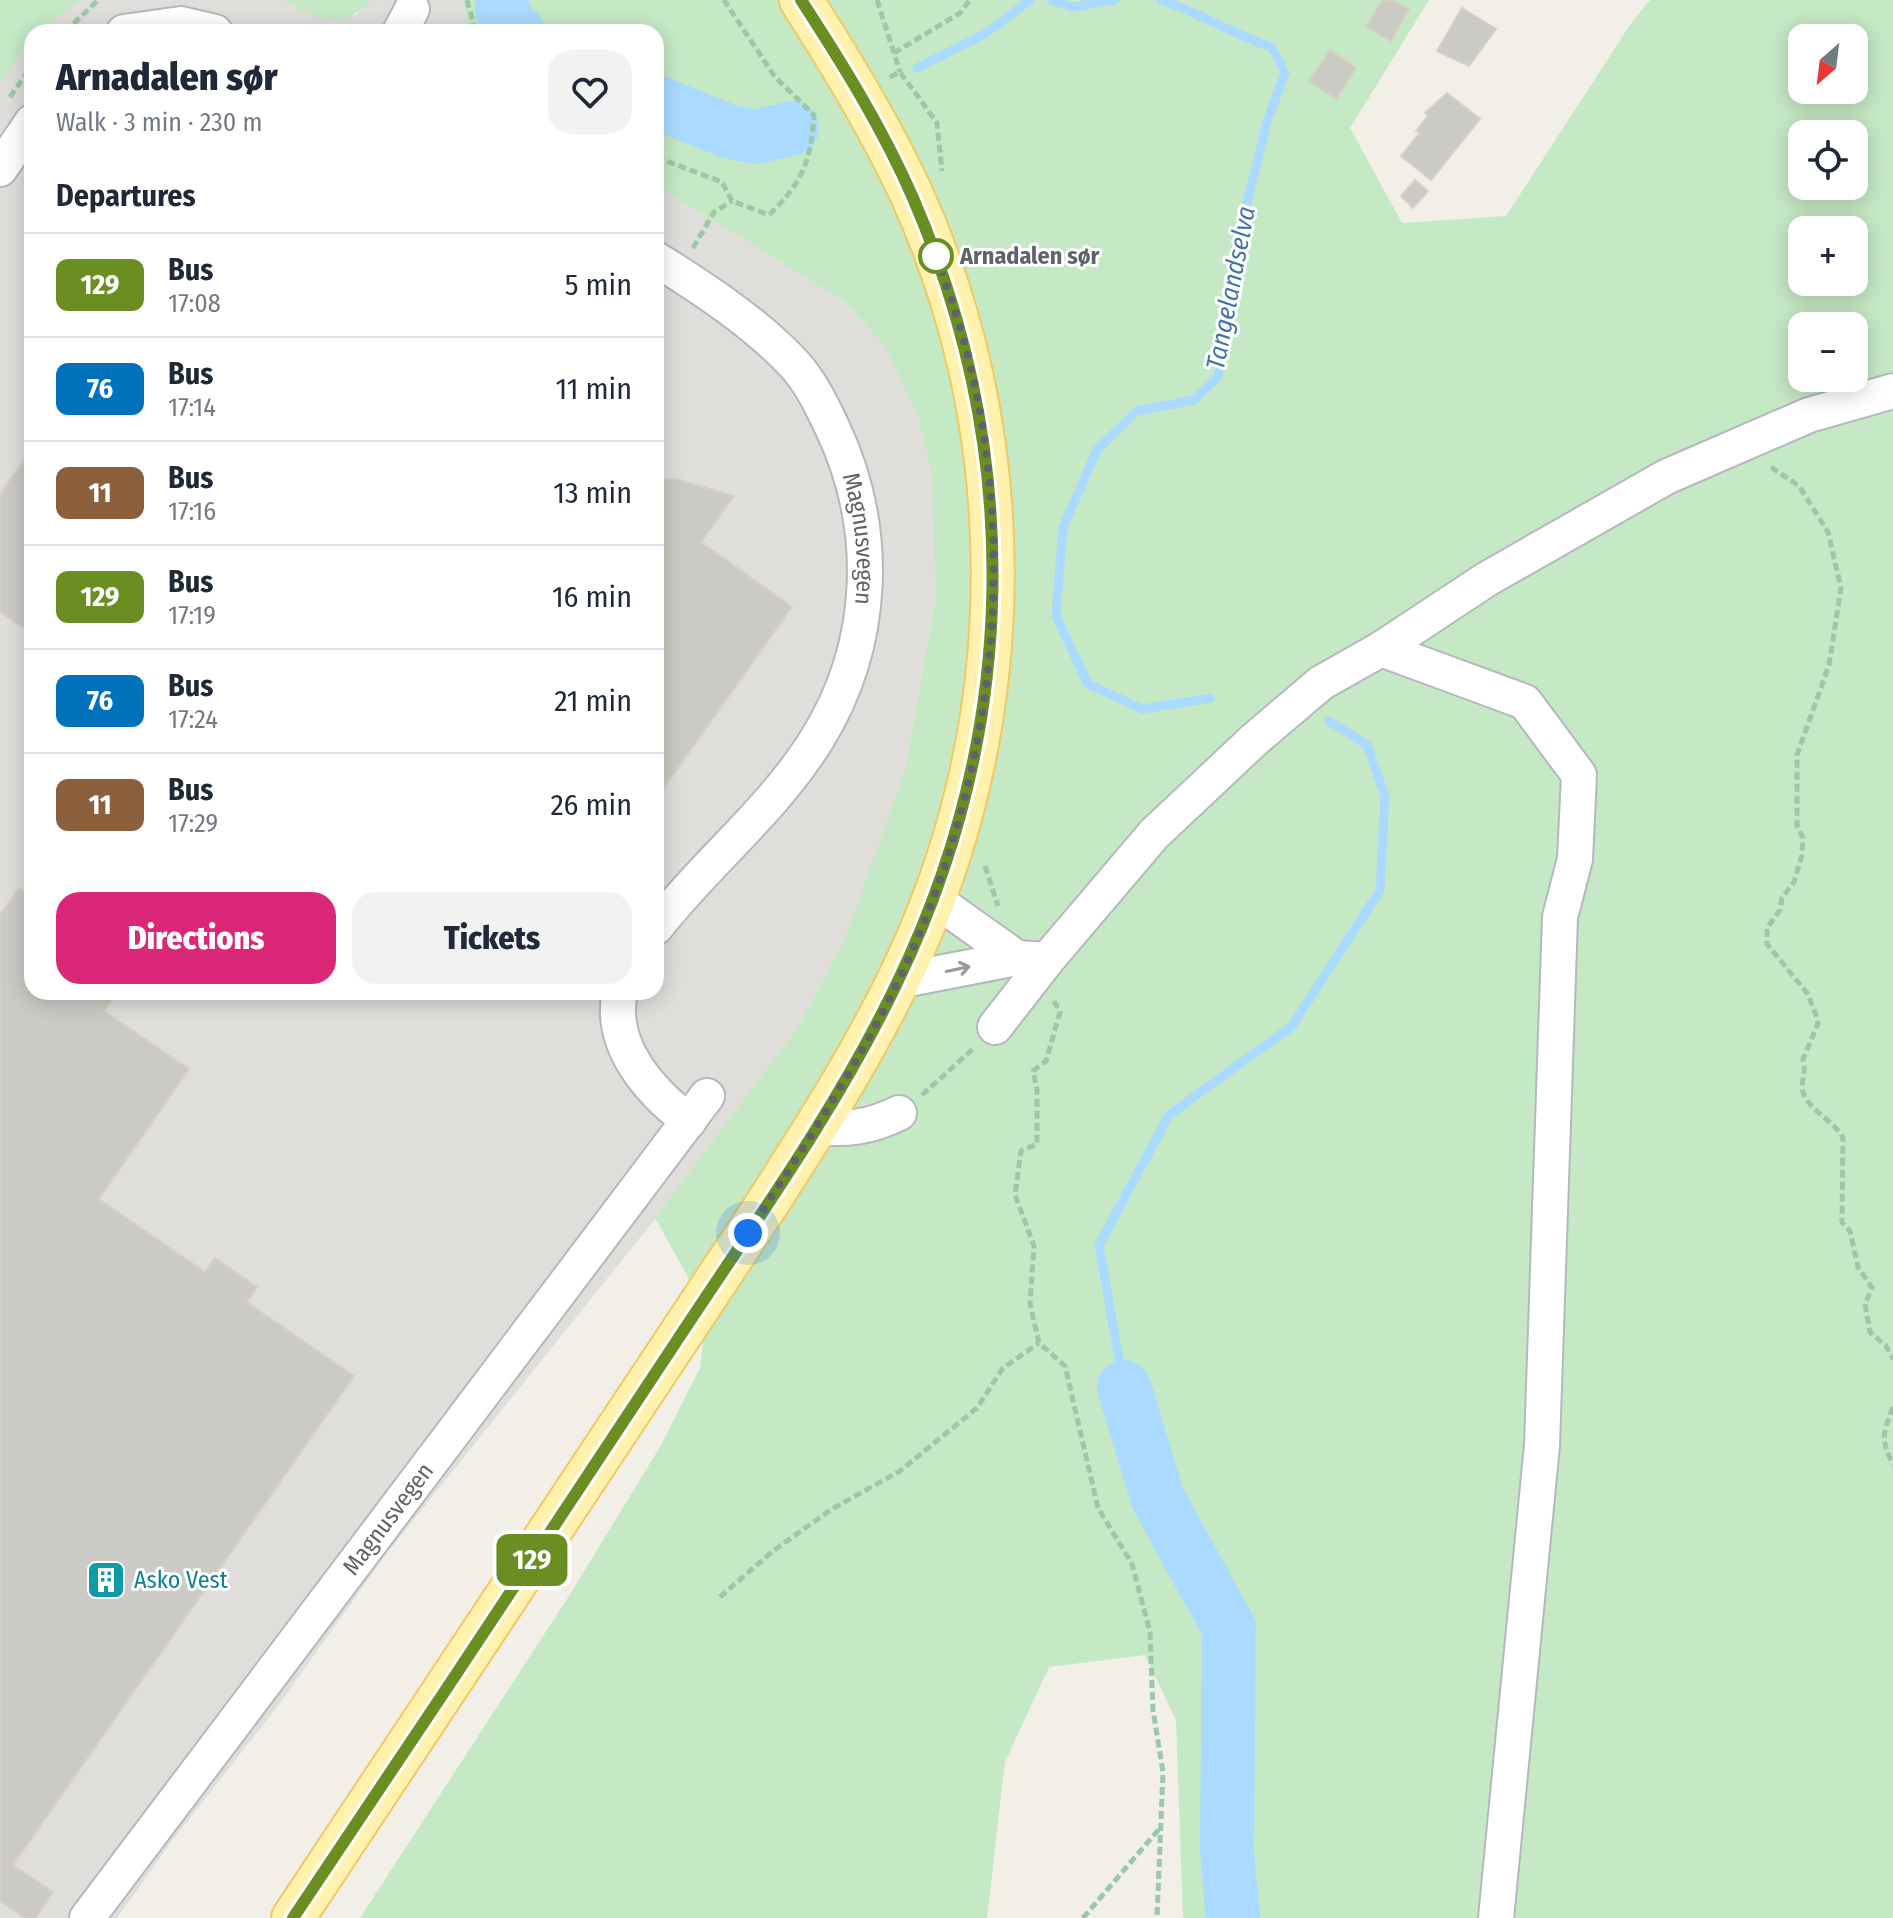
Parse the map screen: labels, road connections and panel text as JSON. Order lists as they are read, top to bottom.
{
  "streets": {
    "lane": ["Magnusvegen"]
  },
  "water": ["Tangelandselva"],
  "places": {
    "other": ["Arnadalen sør"],
    "building": ["Asko Vest"]
  },
  "lines": ["bus line 129"],
  "north": "bottom left",
  "page": {
    "on_map": "129",
    "map_buttons": ["+", "−"],
    "heading": [
      ["Arnadalen sør", "Walk · 3 min · 230 m"],
      "Departures"
    ],
    "list": [
      {
        "mark": "129",
        "name": "Bus",
        "note": "17:08",
        "value": "5 min"
      },
      {
        "mark": "76",
        "name": "Bus",
        "note": "17:14",
        "value": "11 min"
      },
      {
        "mark": "11",
        "name": "Bus",
        "note": "17:16",
        "value": "13 min"
      },
      {
        "mark": "129",
        "name": "Bus",
        "note": "17:19",
        "value": "16 min"
      },
      {
        "mark": "76",
        "name": "Bus",
        "note": "17:24",
        "value": "21 min"
      },
      {
        "mark": "11",
        "name": "Bus",
        "note": "17:29",
        "value": "26 min"
      }
    ],
    "buttons": ["Directions", "Tickets"]
  }
}
